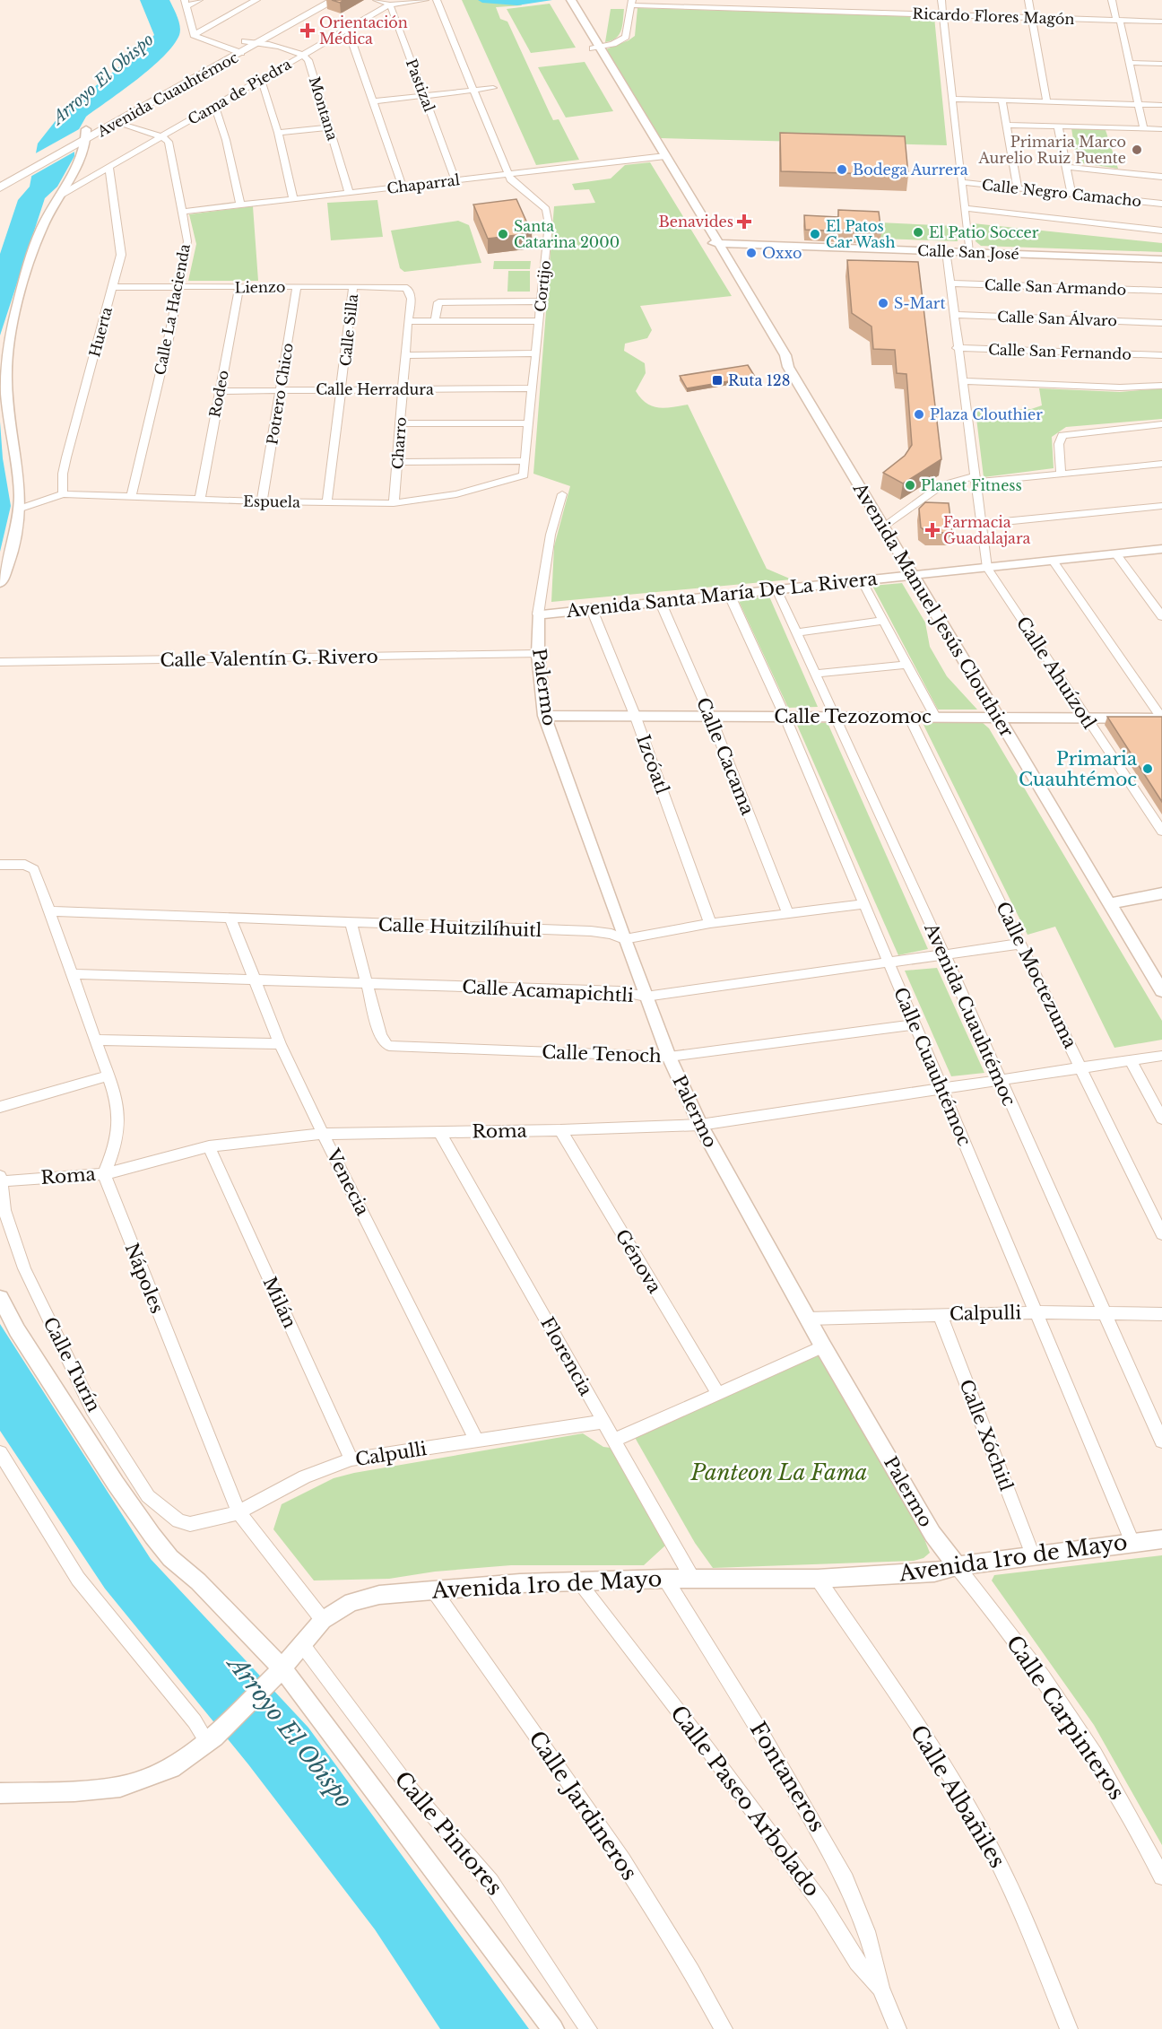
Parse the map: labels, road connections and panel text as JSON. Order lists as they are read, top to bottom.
{
  "streets": {
    "main road": ["Avenida Cuauhtémoc"],
    "street": [
      "Ricardo Flores Magón",
      "Pastizal",
      "Cama de Piedra",
      "Montana",
      "Chaparral",
      "Calle Negro Camacho",
      "Calle San José",
      "Cortijo",
      "Lienzo",
      "Calle San Armando",
      "Calle La Hacienda",
      "Calle San Álvaro",
      "Calle Silla",
      "Huerta",
      "Calle San Fernando",
      "Calle Herradura",
      "Rodeo",
      "Potrero Chico",
      "Charro",
      "Espuela",
      "Avenida Santa María De La Rivera",
      "Avenida Manuel Jesús Clouthier",
      "Calle Valentín G. Rivero",
      "Calle Ahuízotl",
      "Palermo",
      "Calle Tezozomoc",
      "Calle Cacama",
      "Izcóatl",
      "Calle Huitzilíhuitl",
      "Calle Moctezuma",
      "Calle Acamapichtli",
      "Calle Tenoch",
      "Calle Cuauhtémoc",
      "Roma",
      "Venecia",
      "Génova",
      "Nápoles",
      "Milán",
      "Calpulli",
      "Florencia",
      "Calle Turín",
      "Calle Xóchitl",
      "Avenida 1ro de Mayo",
      "Calle Carpinteros",
      "Fontaneros",
      "Calle Albañiles",
      "Calle Paseo Arbolado",
      "Calle Jardineros",
      "Calle Pintores"
    ]
  },
  "crossings": [
    ["Pastizal", "Cama de Piedra"],
    ["Pastizal", "Chaparral"],
    ["Cama de Piedra", "Montana"],
    ["Cama de Piedra", "Calle La Hacienda"],
    ["Cama de Piedra", "Huerta"],
    ["Avenida Cuauhtémoc", "Montana"],
    ["Avenida Cuauhtémoc", "Avenida Santa María De La Rivera"],
    ["Avenida Cuauhtémoc", "Calle Tezozomoc"],
    ["Avenida Cuauhtémoc", "Calle Acamapichtli"],
    ["Avenida Cuauhtémoc", "Roma"],
    ["Avenida Cuauhtémoc", "Calpulli"],
    ["Montana", "Chaparral"],
    ["Chaparral", "Cortijo"],
    ["Chaparral", "Calle La Hacienda"],
    ["Chaparral", "Avenida Manuel Jesús Clouthier"],
    ["Calle San José", "Avenida Manuel Jesús Clouthier"],
    ["Cortijo", "Calle Herradura"],
    ["Cortijo", "Espuela"],
    ["Lienzo", "Calle La Hacienda"],
    ["Lienzo", "Calle Silla"],
    ["Lienzo", "Huerta"],
    ["Lienzo", "Rodeo"],
    ["Lienzo", "Potrero Chico"],
    ["Lienzo", "Charro"],
    ["Calle La Hacienda", "Espuela"],
    ["Calle Silla", "Calle Herradura"],
    ["Calle Silla", "Espuela"],
    ["Huerta", "Espuela"],
    ["Calle Herradura", "Rodeo"],
    ["Calle Herradura", "Potrero Chico"],
    ["Calle Herradura", "Charro"],
    ["Rodeo", "Espuela"],
    ["Potrero Chico", "Espuela"],
    ["Charro", "Espuela"],
    ["Avenida Santa María De La Rivera", "Avenida Manuel Jesús Clouthier"],
    ["Avenida Santa María De La Rivera", "Calle Ahuízotl"],
    ["Avenida Santa María De La Rivera", "Palermo"],
    ["Avenida Santa María De La Rivera", "Calle Cacama"],
    ["Avenida Santa María De La Rivera", "Izcóatl"],
    ["Avenida Santa María De La Rivera", "Calle Cuauhtémoc"],
    ["Avenida Manuel Jesús Clouthier", "Calle Tezozomoc"],
    ["Calle Valentín G. Rivero", "Palermo"],
    ["Calle Ahuízotl", "Calle Tezozomoc"],
    ["Palermo", "Calle Tezozomoc"],
    ["Palermo", "Calle Huitzilíhuitl"],
    ["Palermo", "Calle Acamapichtli"],
    ["Palermo", "Calle Tenoch"],
    ["Palermo", "Roma"],
    ["Palermo", "Calpulli"],
    ["Palermo", "Avenida 1ro de Mayo"],
    ["Palermo", "Calle Carpinteros"],
    ["Calle Tezozomoc", "Calle Cacama"],
    ["Calle Tezozomoc", "Izcóatl"],
    ["Calle Tezozomoc", "Calle Moctezuma"],
    ["Calle Tezozomoc", "Calle Cuauhtémoc"],
    ["Calle Cacama", "Calle Huitzilíhuitl"],
    ["Izcóatl", "Calle Huitzilíhuitl"],
    ["Calle Huitzilíhuitl", "Calle Cuauhtémoc"],
    ["Calle Huitzilíhuitl", "Venecia"],
    ["Calle Moctezuma", "Calle Acamapichtli"],
    ["Calle Moctezuma", "Roma"],
    ["Calle Acamapichtli", "Calle Tenoch"],
    ["Calle Acamapichtli", "Calle Cuauhtémoc"],
    ["Calle Acamapichtli", "Venecia"],
    ["Calle Tenoch", "Calle Cuauhtémoc"],
    ["Calle Cuauhtémoc", "Roma"],
    ["Calle Cuauhtémoc", "Calpulli"],
    ["Calle Cuauhtémoc", "Avenida 1ro de Mayo"],
    ["Roma", "Venecia"],
    ["Roma", "Génova"],
    ["Roma", "Nápoles"],
    ["Roma", "Milán"],
    ["Roma", "Florencia"],
    ["Roma", "Calle Turín"],
    ["Venecia", "Calpulli"],
    ["Nápoles", "Calpulli"],
    ["Nápoles", "Avenida 1ro de Mayo"],
    ["Milán", "Calpulli"],
    ["Calpulli", "Florencia"],
    ["Calpulli", "Calle Turín"],
    ["Calpulli", "Calle Xóchitl"],
    ["Florencia", "Avenida 1ro de Mayo"],
    ["Calle Xóchitl", "Avenida 1ro de Mayo"],
    ["Avenida 1ro de Mayo", "Calle Carpinteros"],
    ["Avenida 1ro de Mayo", "Fontaneros"],
    ["Avenida 1ro de Mayo", "Calle Albañiles"],
    ["Avenida 1ro de Mayo", "Calle Paseo Arbolado"],
    ["Avenida 1ro de Mayo", "Calle Jardineros"],
    ["Avenida 1ro de Mayo", "Calle Pintores"],
    ["Fontaneros", "Calle Paseo Arbolado"]
  ],
  "water": ["Arroyo El Obispo"],
  "parks": ["Panteon La Fama"],
  "places": {
    "health": ["Orientación Médica", "Benavides", "Farmacia Guadalajara"],
    "other": [
      "Primaria Marco Aurelio Ruiz Puente",
      "Bodega Aurrera",
      "El Patio Soccer",
      "Santa Catarina 2000",
      "El Patos Car Wash",
      "Oxxo",
      "S-Mart",
      "Plaza Clouthier",
      "Planet Fitness",
      "Primaria Cuauhtémoc"
    ],
    "transit": ["Ruta 128"]
  }
}
